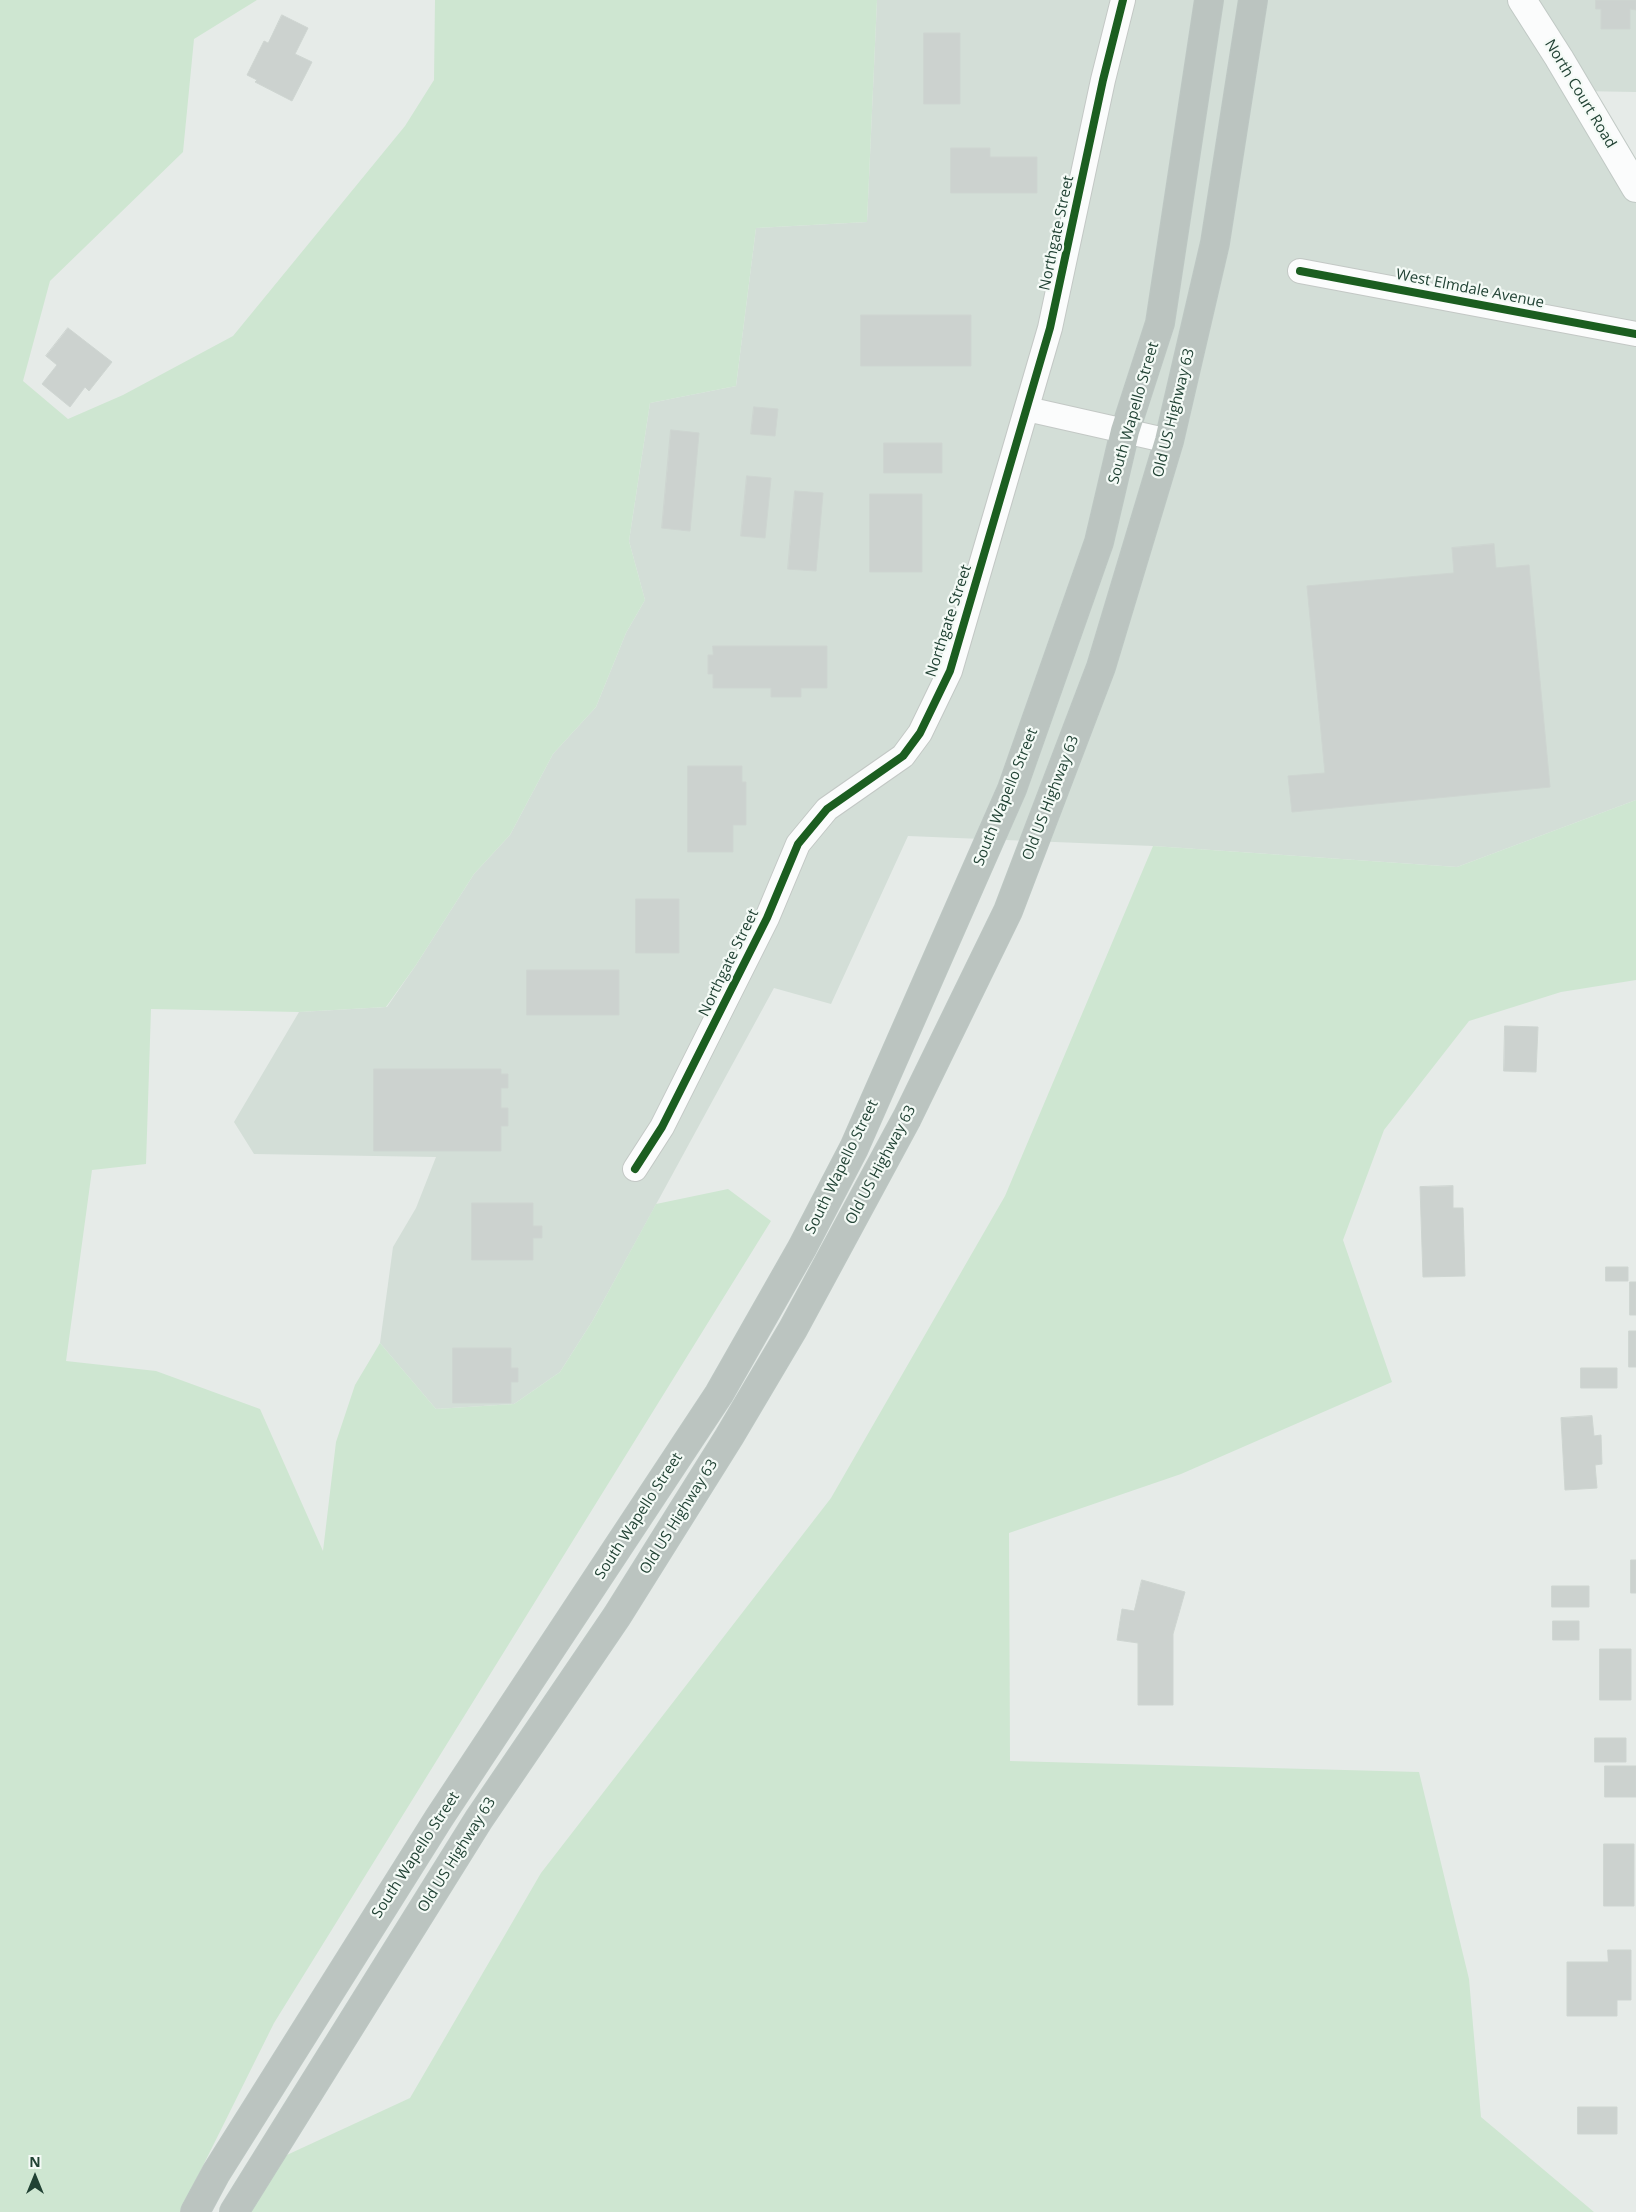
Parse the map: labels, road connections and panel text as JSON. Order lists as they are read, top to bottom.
{
  "streets": {
    "highway": ["South Wapello Street", "Old US Highway 63"],
    "main road": ["North Court Road"],
    "street": ["Northgate Street", "West Elmdale Avenue"]
  },
  "north": "top"
}
